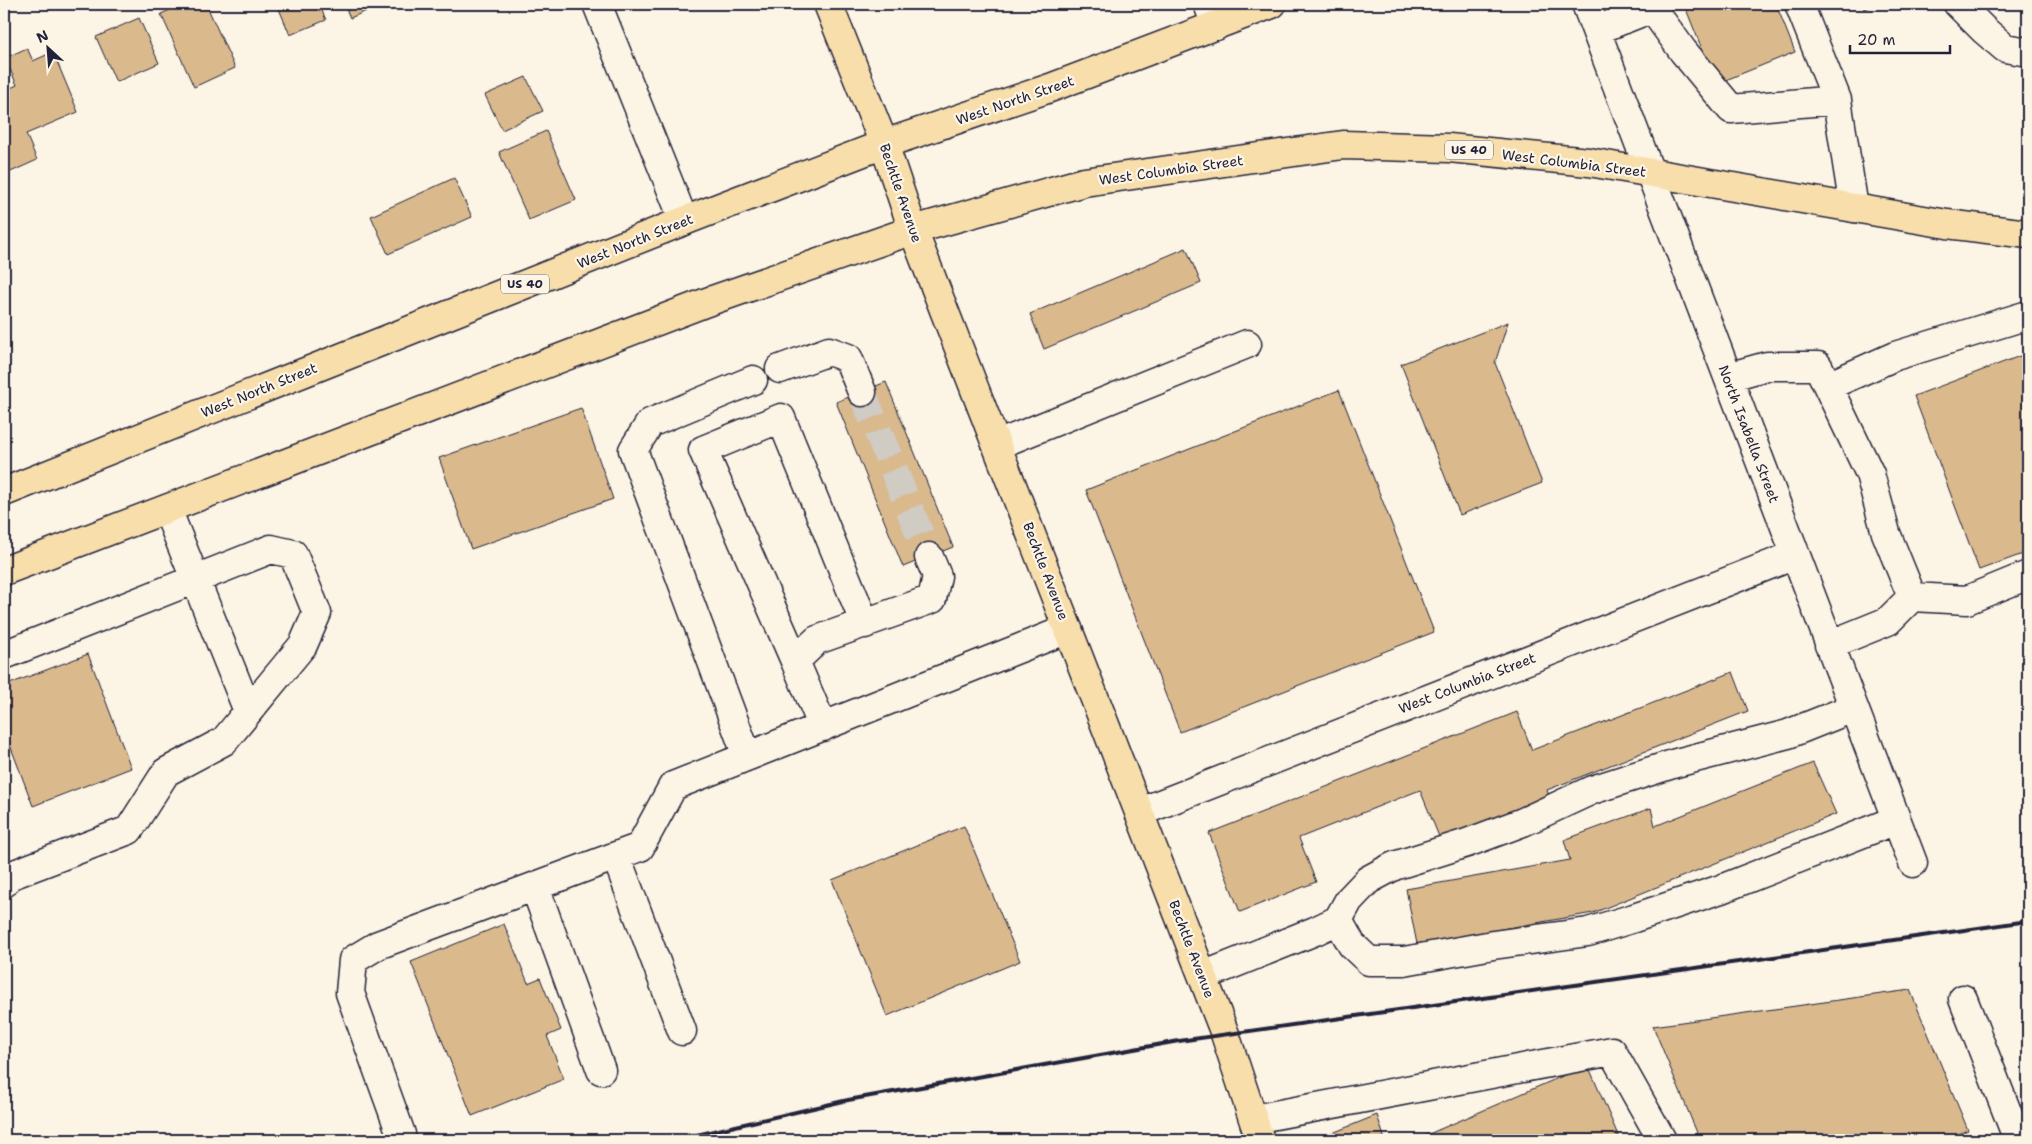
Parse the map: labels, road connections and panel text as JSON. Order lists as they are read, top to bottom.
{
  "streets": {
    "main road": [
      "West North Street",
      "US 40",
      "West Columbia Street",
      "Bechtle Avenue"
    ],
    "street": ["North Isabella Street"]
  },
  "crossings": [
    ["West North Street", "Bechtle Avenue"],
    ["US 40", "West Columbia Street"],
    ["US 40", "Bechtle Avenue"],
    ["West Columbia Street", "Bechtle Avenue"],
    ["West Columbia Street", "North Isabella Street"]
  ],
  "scale_bar": "20 m",
  "north": "top left"
}
